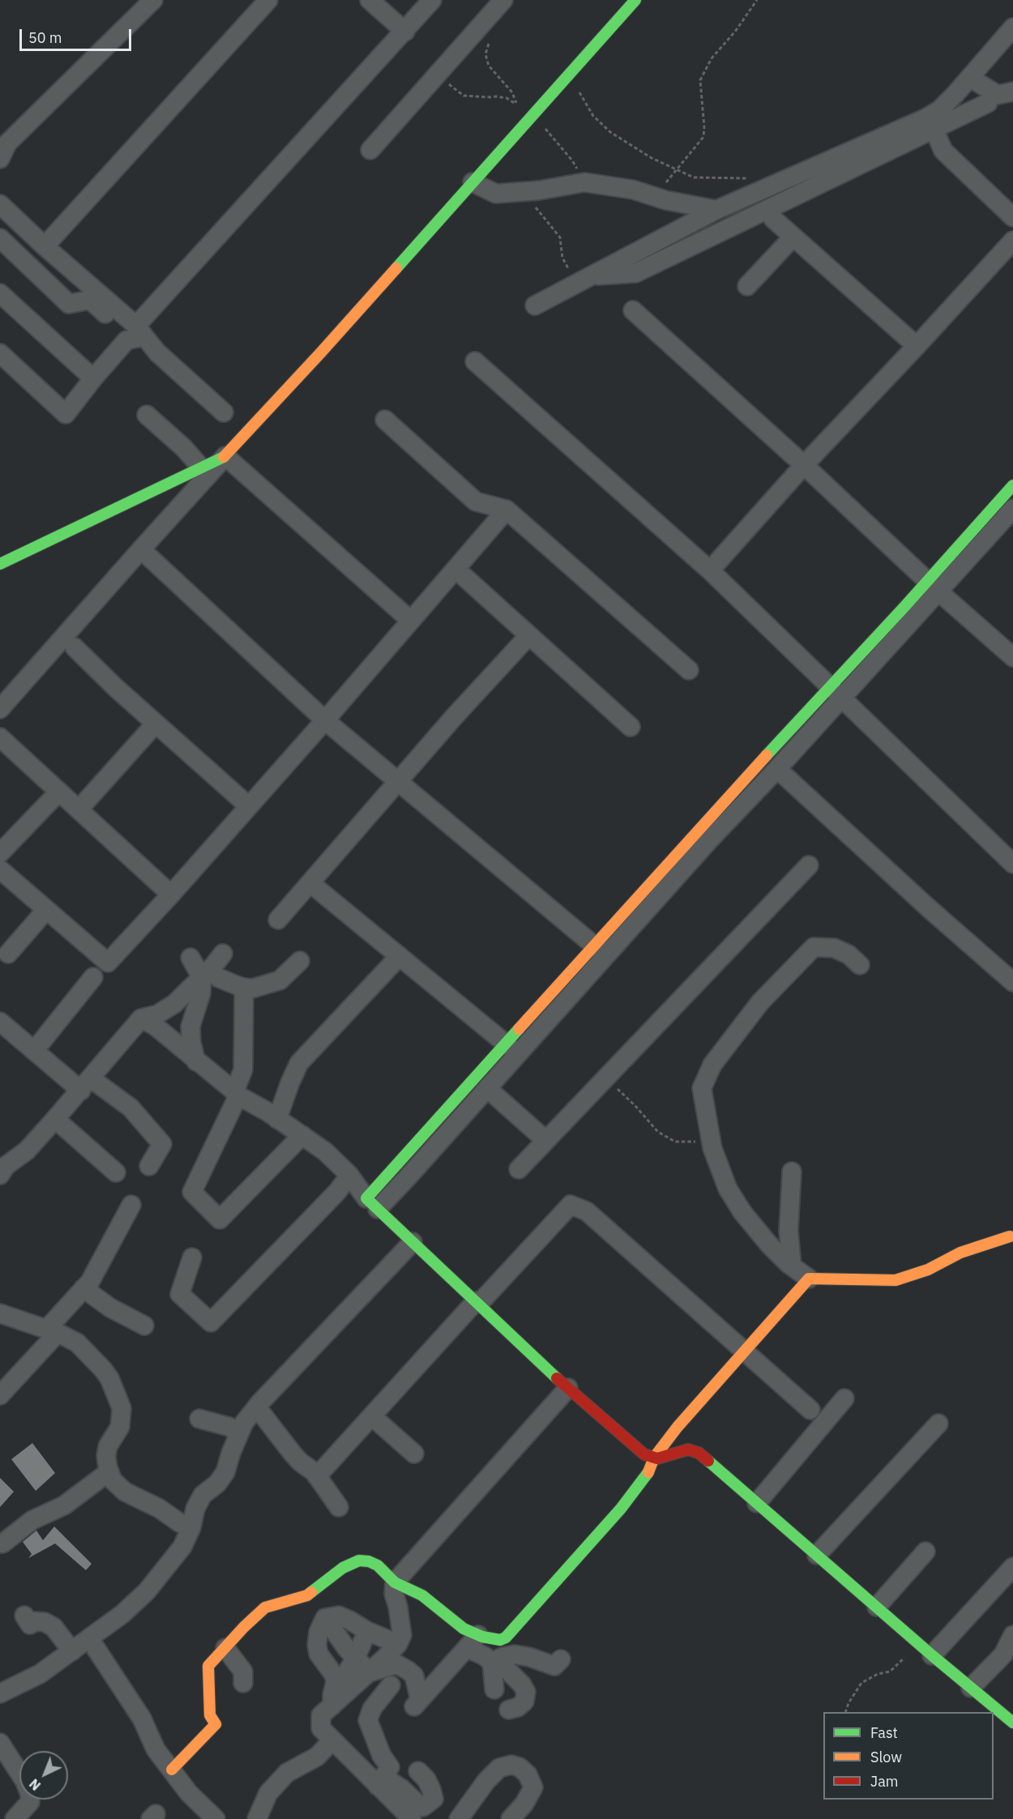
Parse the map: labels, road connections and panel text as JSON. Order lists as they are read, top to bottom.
{
  "legend": ["Fast", "Slow", "Jam"],
  "scale_bar": "50 m",
  "north": "bottom left"
}
